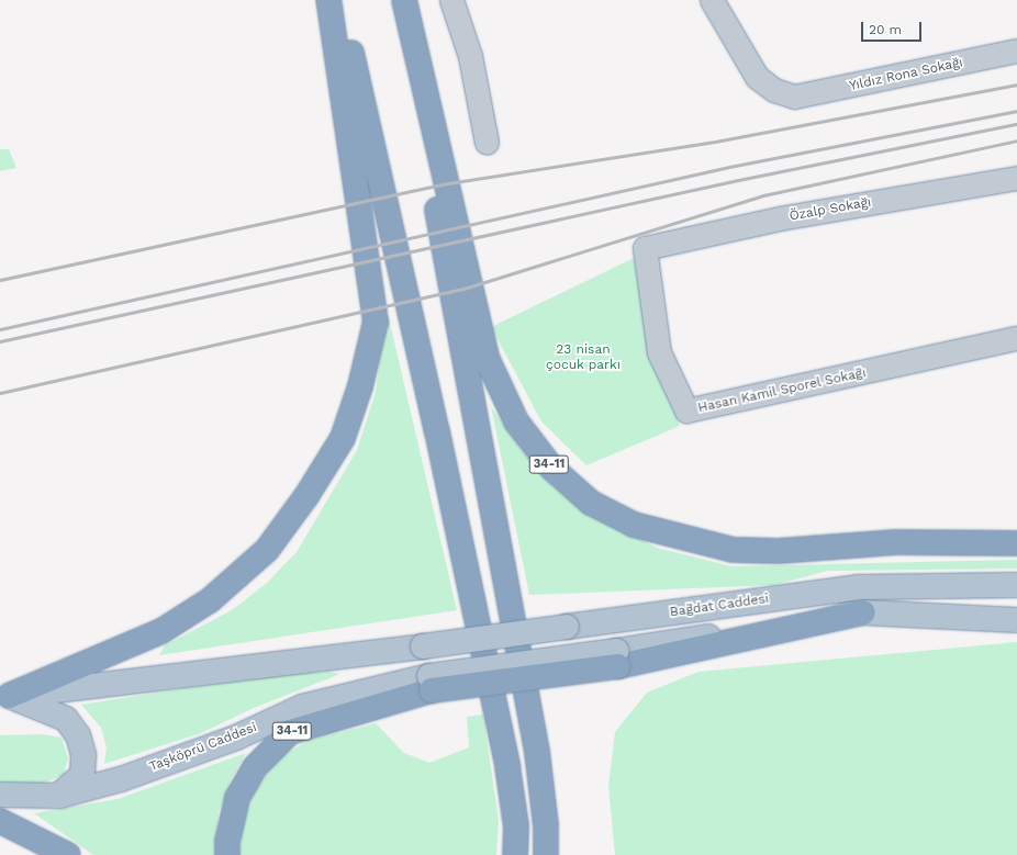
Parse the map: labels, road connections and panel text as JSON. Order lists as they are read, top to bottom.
{
  "streets": {
    "highway": ["34-11"],
    "main road": ["Bağdat Caddesi", "Taşköprü Caddesi"],
    "street": ["Yıldız Rona Sokağı", "Özalp Sokağı", "Hasan Kamil Sporel Sokağı"]
  },
  "crossings": [
    ["Özalp Sokağı", "Hasan Kamil Sporel Sokağı"],
    ["34-11", "Taşköprü Caddesi"]
  ],
  "parks": ["23 nisan çocuk parkı"],
  "scale_bar": "20 m"
}
